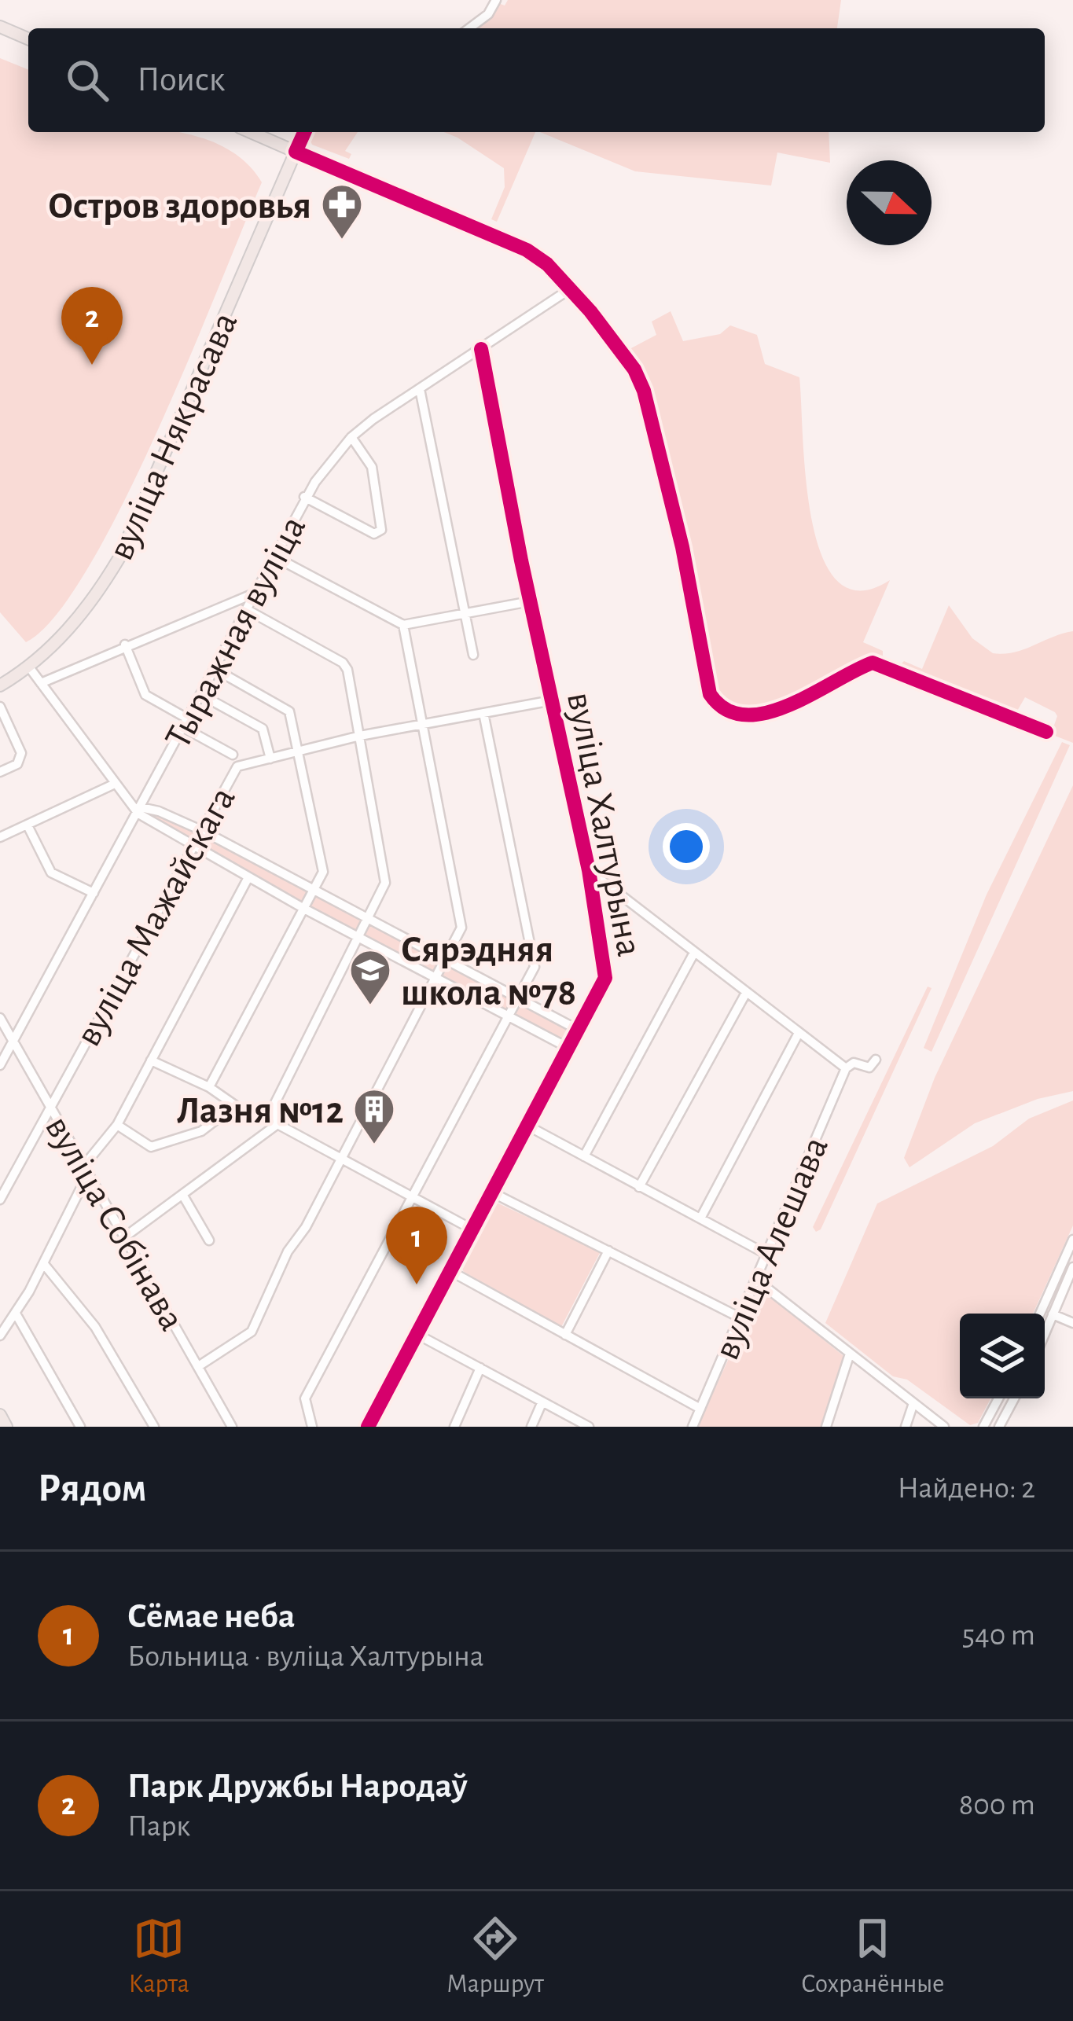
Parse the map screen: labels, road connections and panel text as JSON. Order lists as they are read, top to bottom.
{
  "streets": {
    "main road": ["вуліца Някрасава"],
    "street": [
      "Тыражная вуліца",
      "вуліца Халтурына",
      "вуліца Мажайскага",
      "вуліца Собінава",
      "вуліца Алешава"
    ]
  },
  "crossings": [
    ["Тыражная вуліца", "вуліца Халтурына"],
    ["Тыражная вуліца", "вуліца Собінава"],
    ["вуліца Халтурына", "вуліца Мажайскага"],
    ["вуліца Мажайскага", "вуліца Собінава"]
  ],
  "places": {
    "pharmacy": ["Остров здоровья"],
    "school or university": ["Сярэдняя школа №78"],
    "building": ["Лазня №12"]
  },
  "north": "right",
  "page": {
    "search": "Поиск",
    "pins": ["2", "1"],
    "heading": ["Рядом", "Найдено: 2"],
    "list": [
      {
        "mark": "1",
        "name": "Сёмае неба",
        "note": "Больница · вуліца Халтурына",
        "value": "540 m"
      },
      {
        "mark": "2",
        "name": "Парк Дружбы Народаў",
        "note": "Парк",
        "value": "800 m"
      }
    ],
    "nav": ["Карта", "Маршрут", "Сохранённые"]
  }
}
